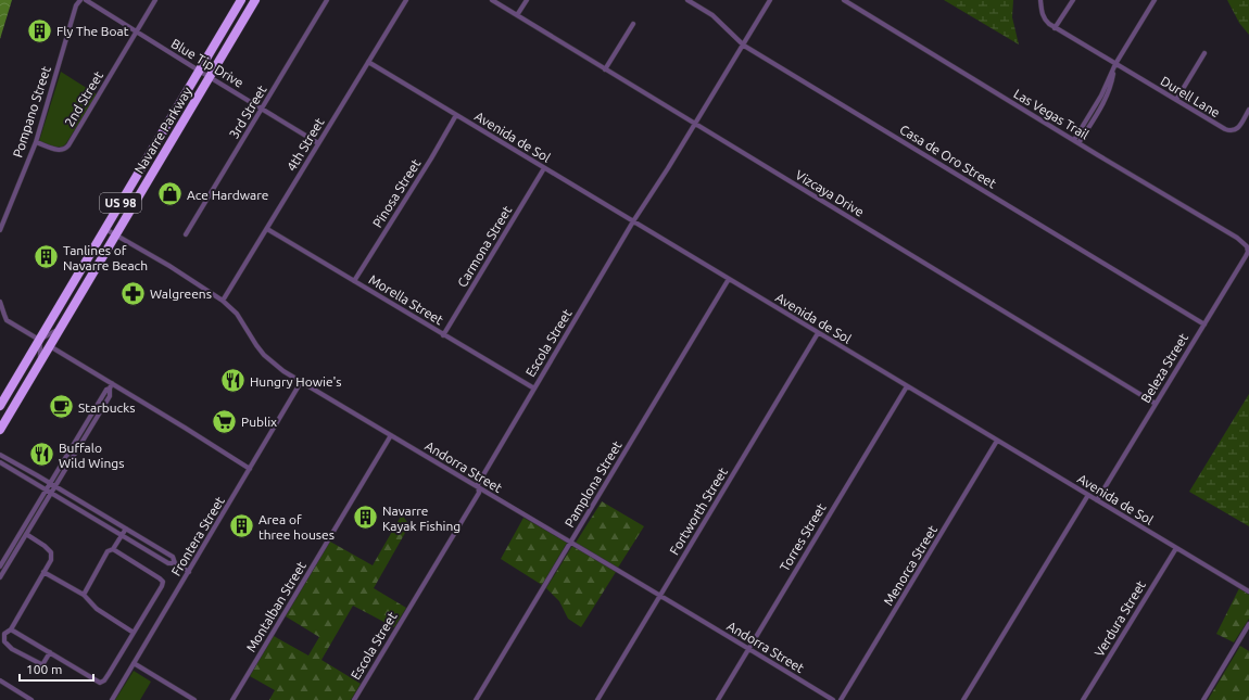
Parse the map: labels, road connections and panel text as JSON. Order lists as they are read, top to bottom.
{
  "streets": {
    "highway": ["Navarre Parkway", "US 98"],
    "street": [
      "Blue Tip Drive",
      "Durell Lane",
      "2nd Street",
      "Pompano Street",
      "3rd Street",
      "Las Vegas Trail",
      "Avenida de Sol",
      "4th Street",
      "Casa de Oro Street",
      "Pinosa Street",
      "Vizcaya Drive",
      "Carmona Street",
      "Morella Street",
      "Escola Street",
      "Beleza Street",
      "Andorra Street",
      "Pamplona Street",
      "Fortworth Street",
      "Frontera Street",
      "Torres Street",
      "Menorca Street",
      "Montalban Street",
      "Verdura Street"
    ]
  },
  "crossings": [
    ["Blue Tip Drive", "2nd Street"],
    ["Blue Tip Drive", "3rd Street"],
    ["Blue Tip Drive", "Navarre Parkway"],
    ["Blue Tip Drive", "4th Street"],
    ["2nd Street", "Pompano Street"],
    ["Las Vegas Trail", "Beleza Street"],
    ["Navarre Parkway", "Andorra Street"],
    ["Avenida de Sol", "4th Street"],
    ["Avenida de Sol", "Pinosa Street"],
    ["Avenida de Sol", "Carmona Street"],
    ["Avenida de Sol", "Escola Street"],
    ["Avenida de Sol", "Beleza Street"],
    ["Avenida de Sol", "Pamplona Street"],
    ["Avenida de Sol", "Fortworth Street"],
    ["Avenida de Sol", "Torres Street"],
    ["Avenida de Sol", "Menorca Street"],
    ["Avenida de Sol", "Verdura Street"],
    ["4th Street", "Morella Street"],
    ["4th Street", "Andorra Street"],
    ["Casa de Oro Street", "Escola Street"],
    ["Casa de Oro Street", "Beleza Street"],
    ["Pinosa Street", "Morella Street"],
    ["Vizcaya Drive", "Escola Street"],
    ["Vizcaya Drive", "Beleza Street"],
    ["Carmona Street", "Morella Street"],
    ["Morella Street", "Escola Street"],
    ["Escola Street", "Andorra Street"],
    ["Andorra Street", "Pamplona Street"],
    ["Andorra Street", "Fortworth Street"],
    ["Andorra Street", "Frontera Street"],
    ["Andorra Street", "Torres Street"],
    ["Andorra Street", "Montalban Street"]
  ],
  "places": {
    "building": [
      "Fly The Boat",
      "Tanlines of Navarre Beach",
      "Navarre Kayak Fishing",
      "Area of three houses"
    ],
    "shop": ["Ace Hardware"],
    "pharmacy": ["Walgreens"],
    "restaurant": ["Hungry Howie's", "Buffalo Wild Wings"],
    "cafe": ["Starbucks"],
    "supermarket": ["Publix"]
  },
  "scale_bar": "100 m"
}
